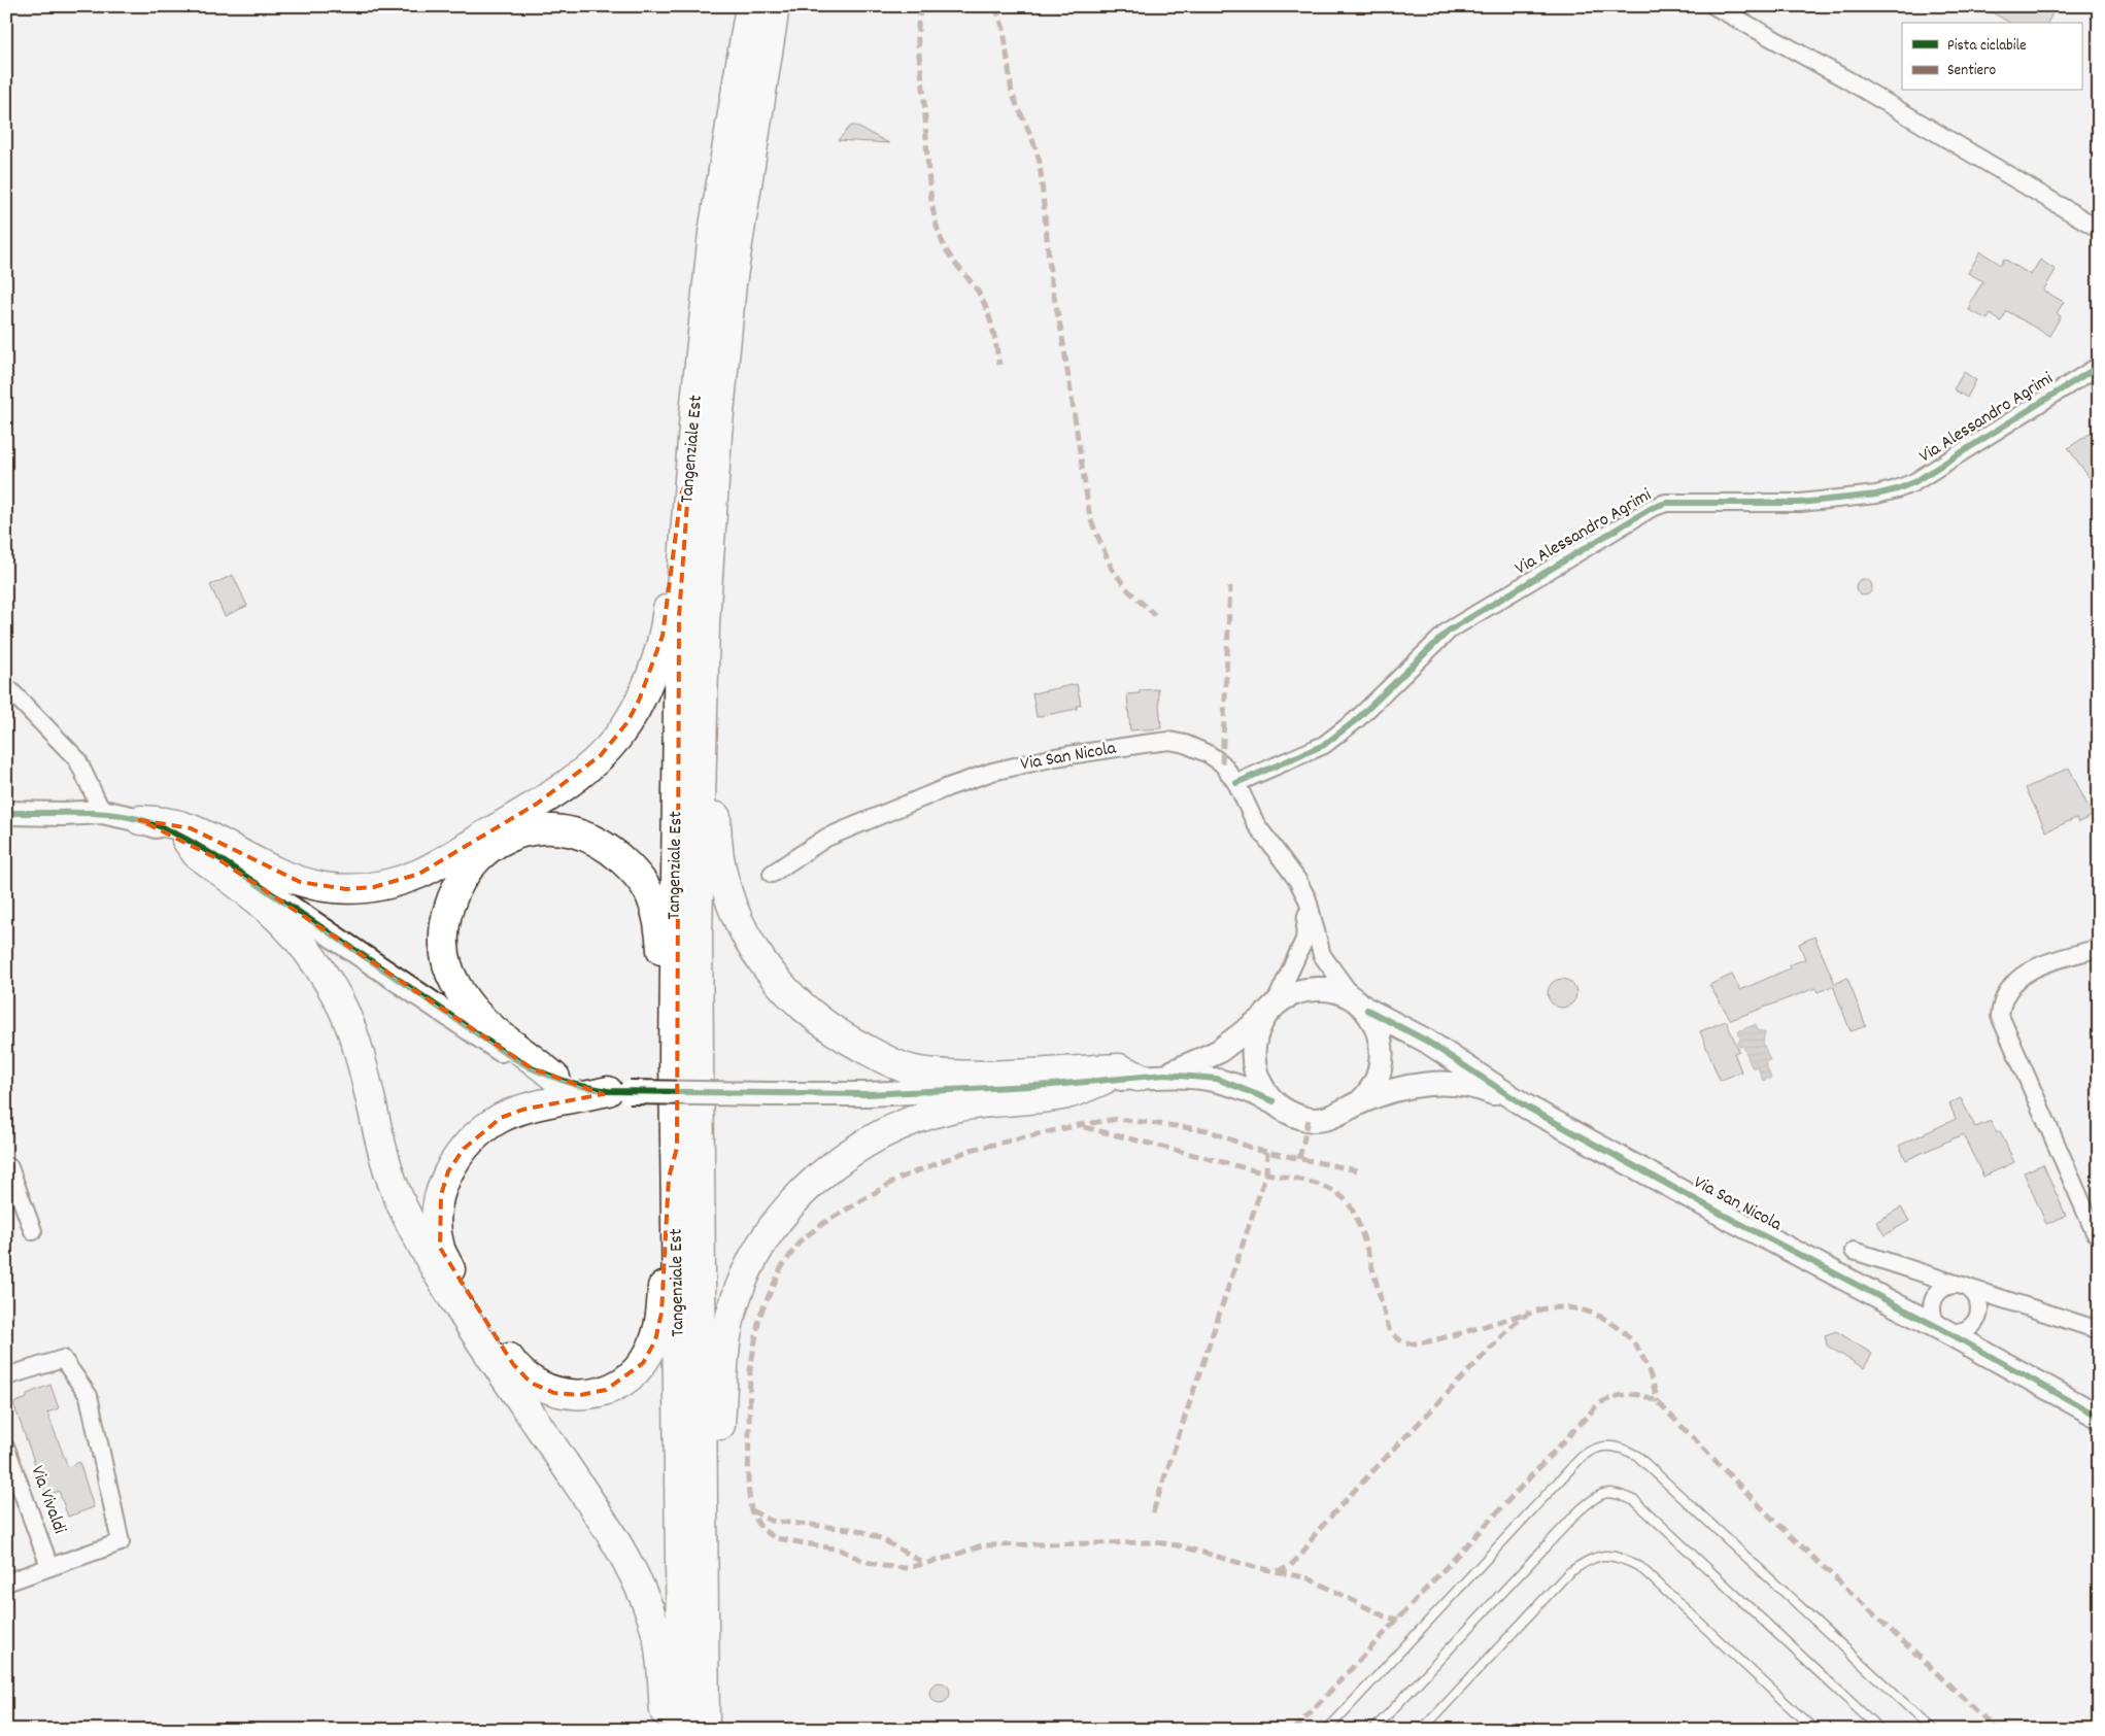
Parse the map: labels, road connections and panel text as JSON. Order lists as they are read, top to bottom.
{
  "streets": {
    "highway": ["Tangenziale Est"],
    "street": ["Via Alessandro Agrimi", "Via San Nicola", "Via Vivaldi"]
  },
  "crossings": [
    ["Via Alessandro Agrimi", "Via San Nicola"]
  ],
  "legend": ["Pista ciclabile", "Sentiero"]
}
